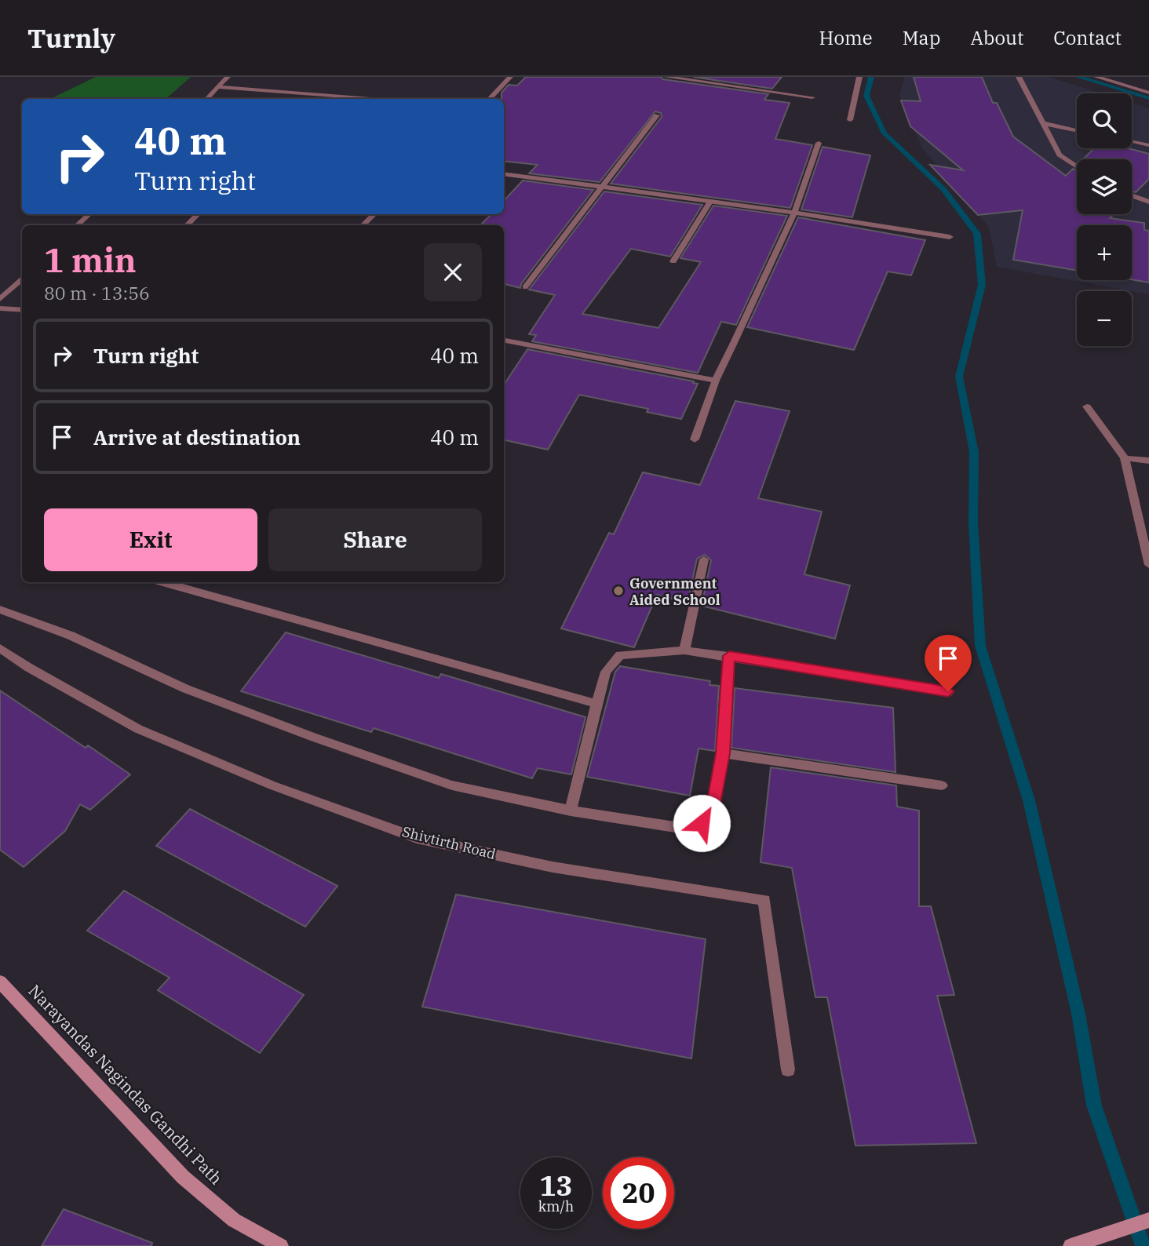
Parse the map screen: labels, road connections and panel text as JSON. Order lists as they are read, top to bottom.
{
  "streets": {
    "street": ["Shivtirth Road", "Narayandas Nagindas Gandhi Path"]
  },
  "places": ["Government Aided School"],
  "page": {
    "header": "Turnly",
    "nav": [
      "Home",
      "Map",
      "About",
      "Contact"
    ],
    "map_buttons": ["+", "−"],
    "turn": ["40 m", "Turn right"],
    "heading": ["1 min", "80 m · 13:56"],
    "list": [
      {
        "name": "Turn right",
        "value": "40 m"
      },
      {
        "name": "Arrive at destination",
        "value": "40 m"
      }
    ],
    "buttons": ["Exit", "Share"],
    "speed": "13 km/h",
    "limit": "20"
  }
}
